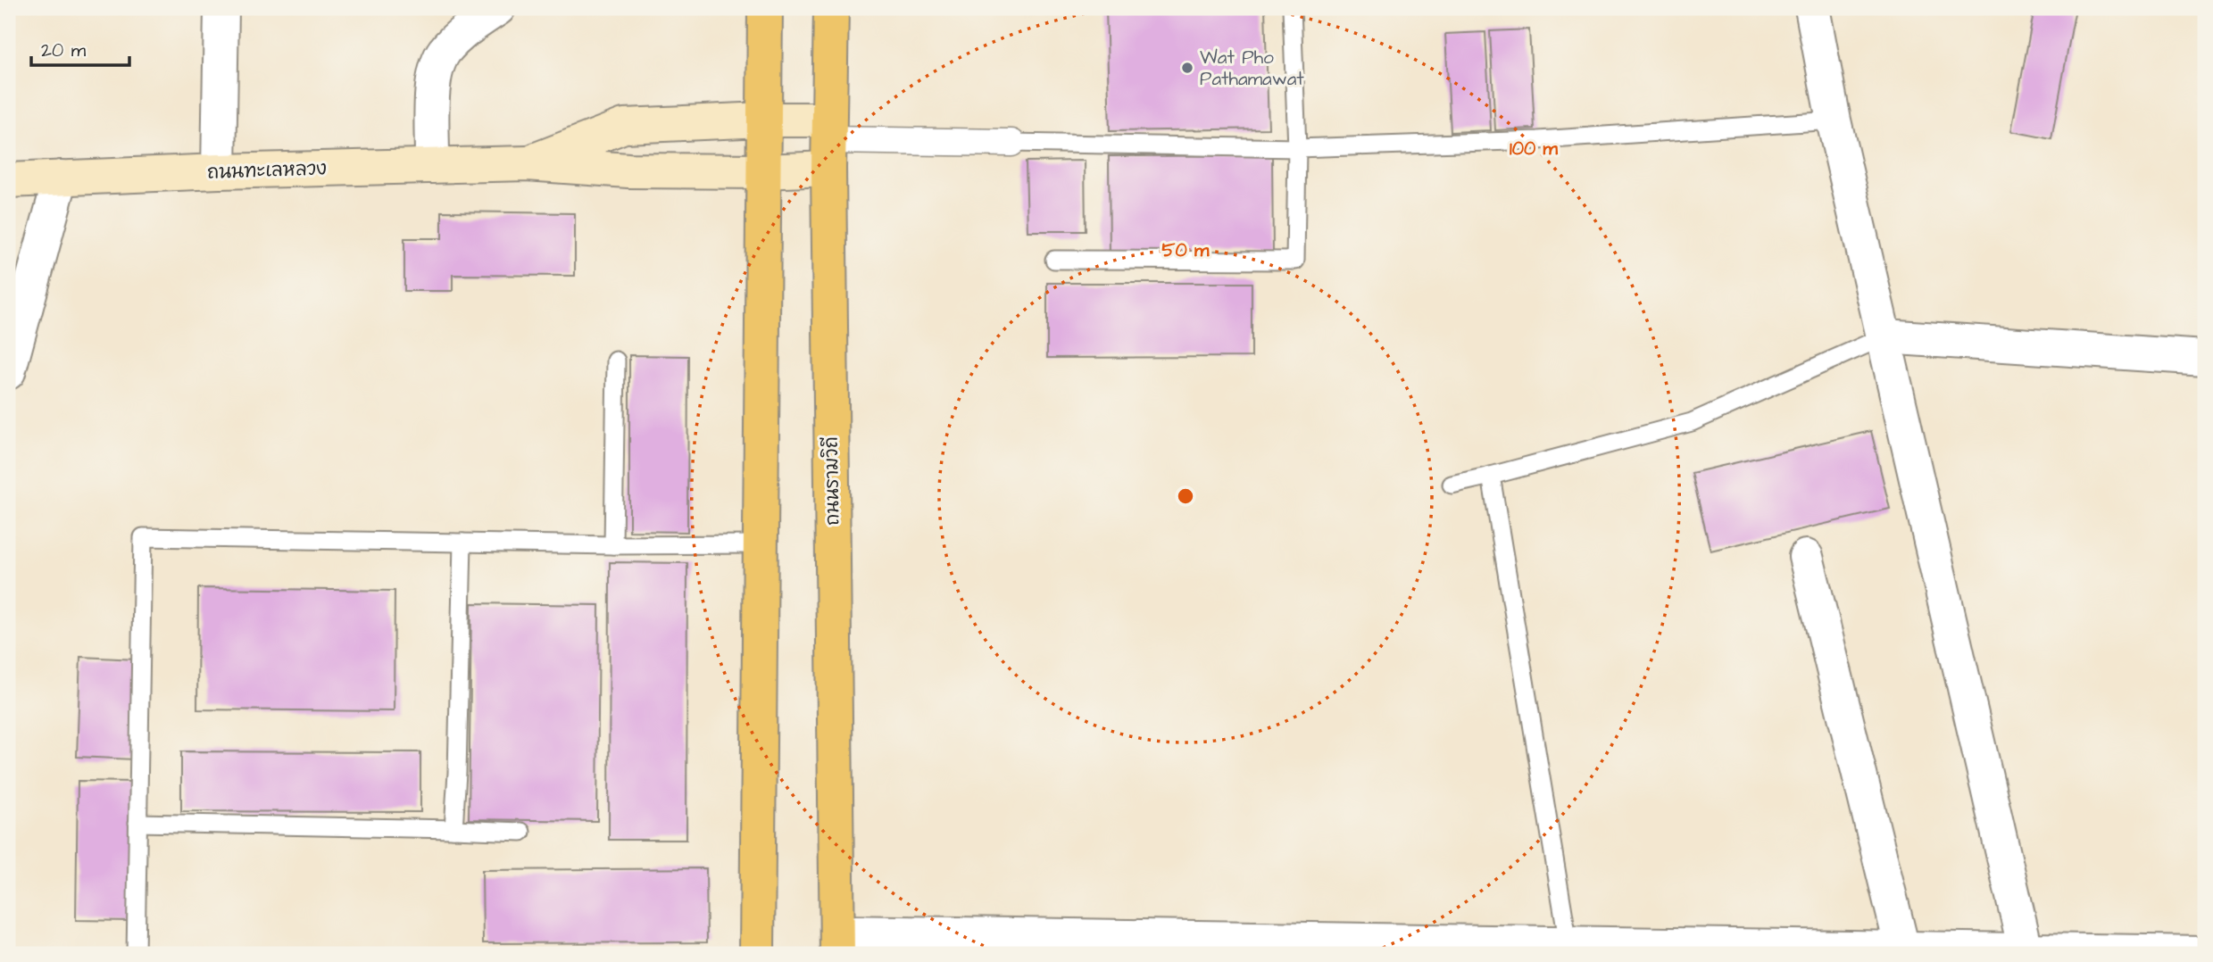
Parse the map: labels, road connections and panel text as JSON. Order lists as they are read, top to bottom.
{
  "streets": {
    "main road": ["ถนนทะเลหลวง", "ถนนรามวิถี"]
  },
  "crossings": [
    ["ถนนทะเลหลวง", "ถนนรามวิถี"]
  ],
  "places": ["Wat Pho Pathamawat"],
  "scale_bar": "20 m",
  "rings": ["100 m", "50 m"]
}
